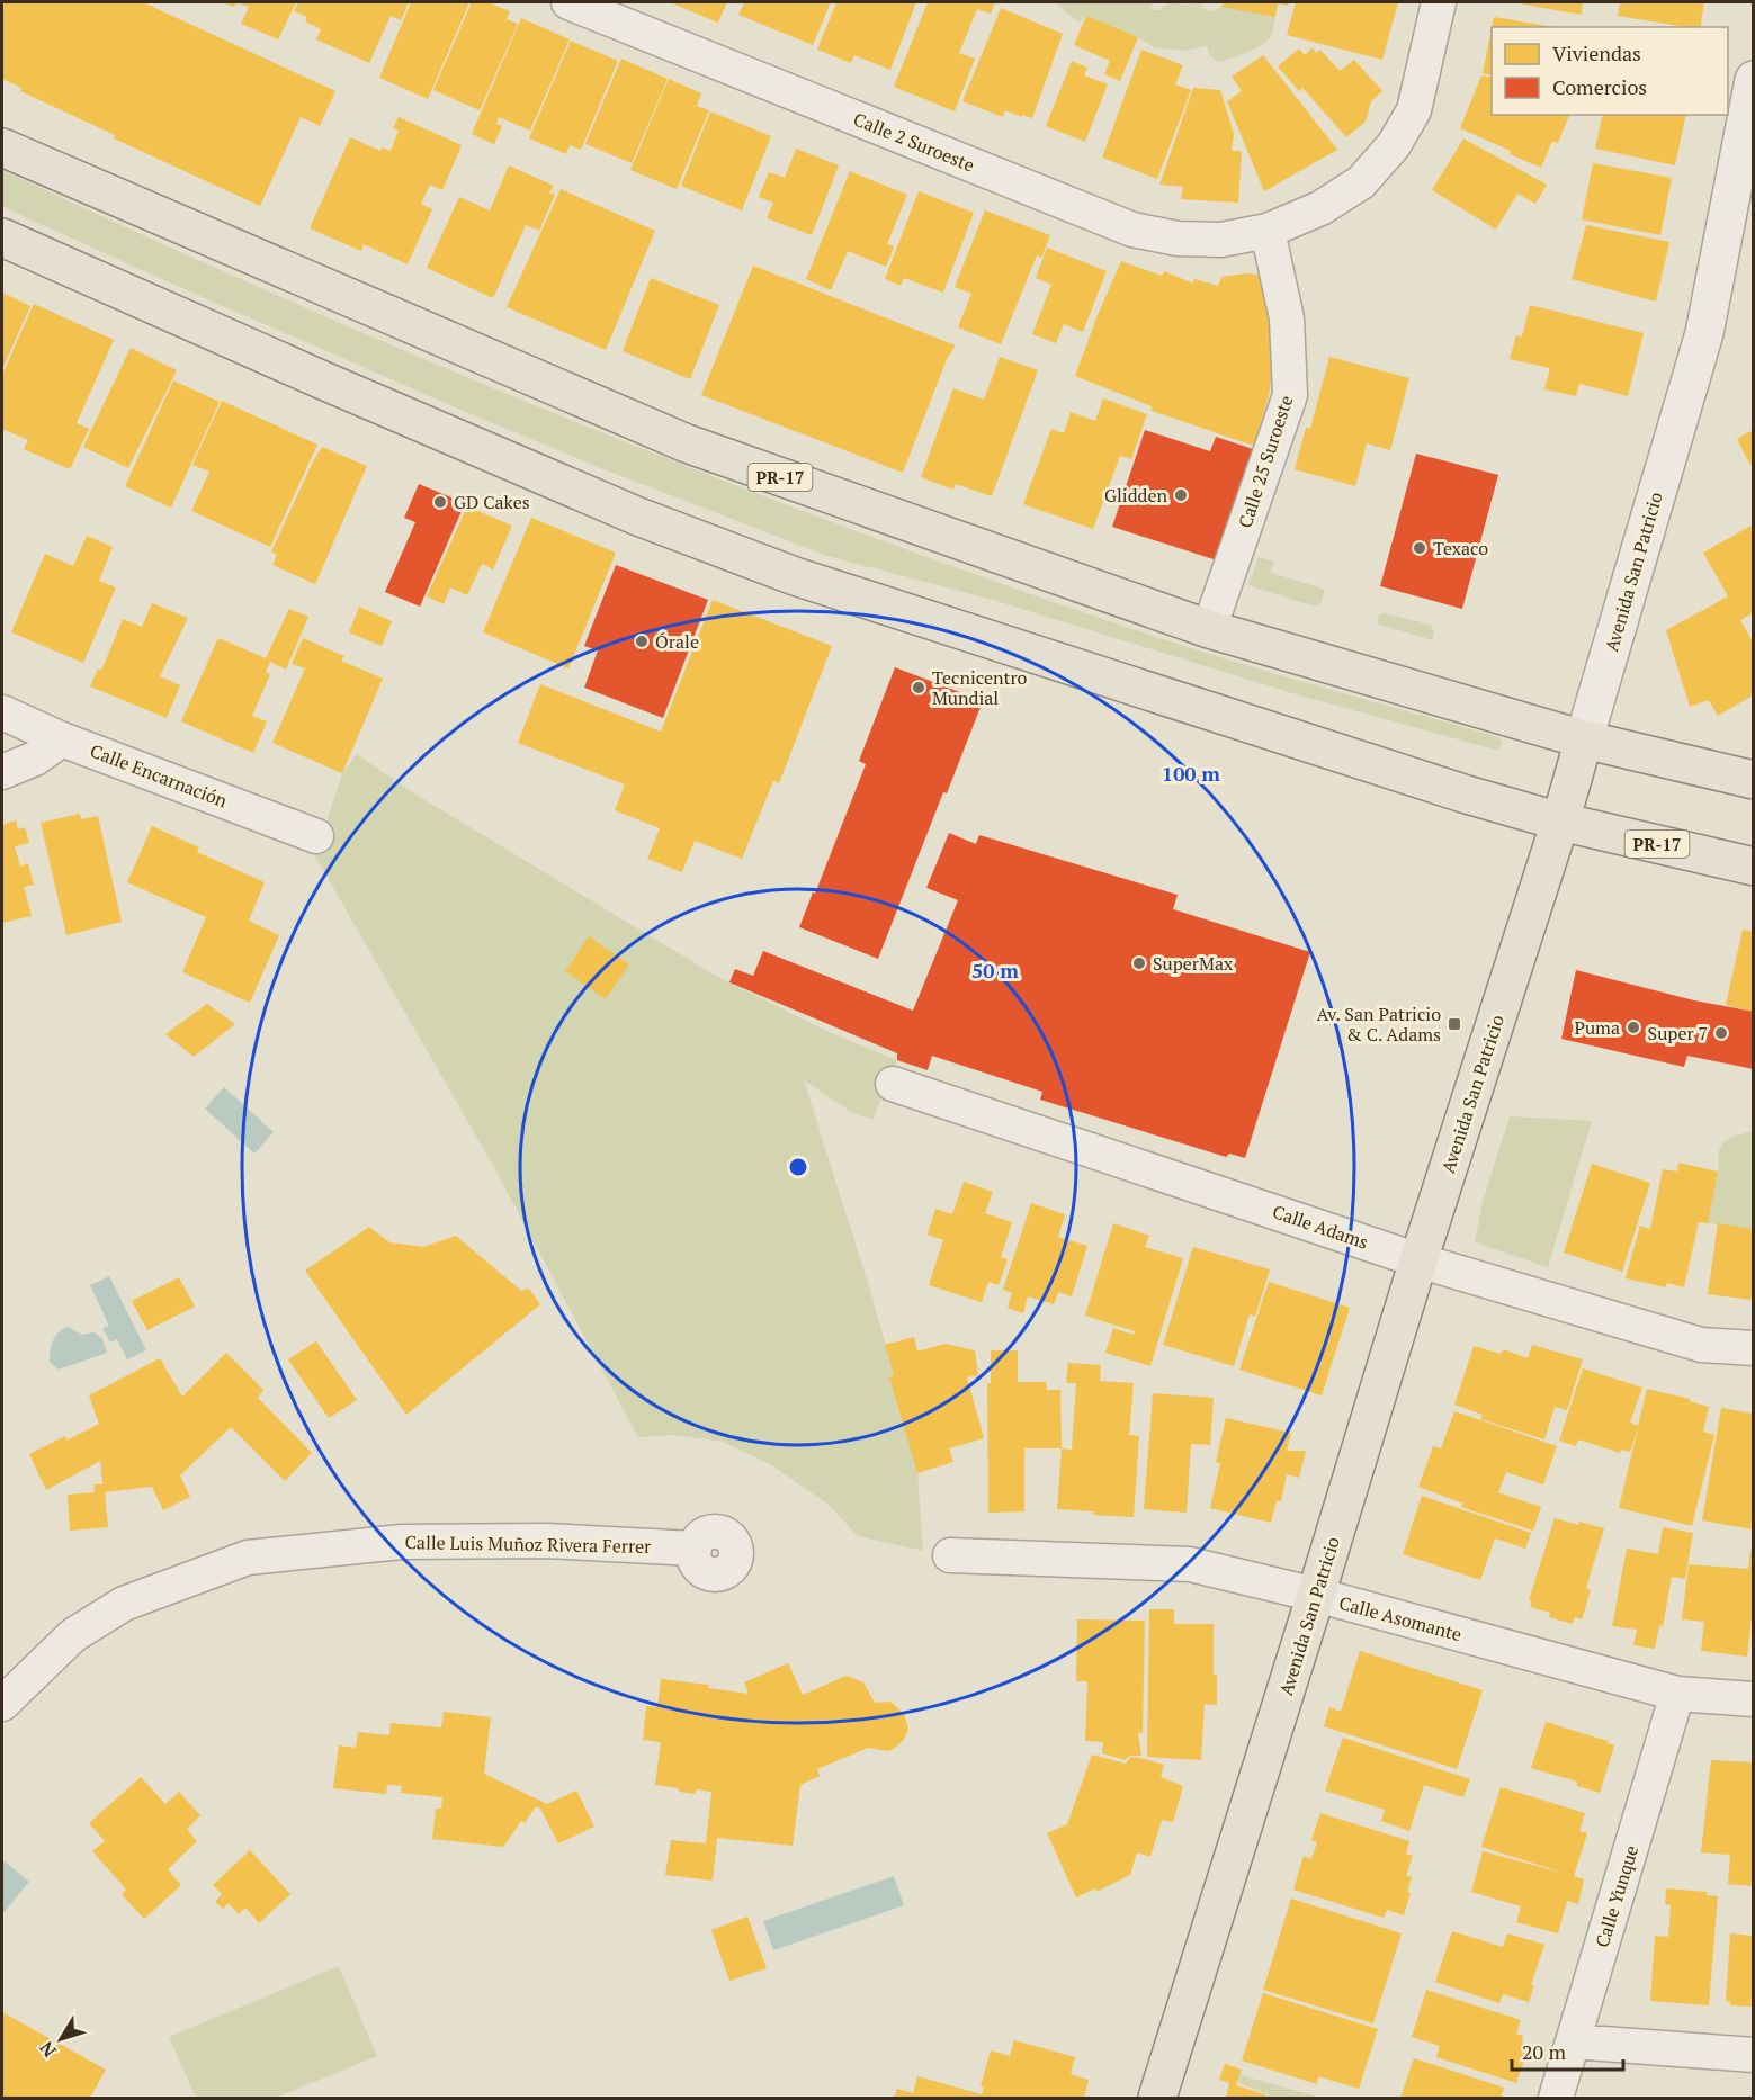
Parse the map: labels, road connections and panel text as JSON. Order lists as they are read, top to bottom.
{
  "streets": {
    "main road": ["PR-17", "Avenida San Patricio"],
    "street": [
      "Calle 2 Suroeste",
      "Calle 25 Suroeste",
      "Calle Encarnación",
      "Calle Adams",
      "Calle Luis Muñoz Rivera Ferrer",
      "Calle Asomante",
      "Calle Yunque"
    ]
  },
  "crossings": [
    ["Calle 2 Suroeste", "Calle 25 Suroeste"],
    ["Calle 25 Suroeste", "PR-17"],
    ["PR-17", "Avenida San Patricio"],
    ["Avenida San Patricio", "Calle Adams"],
    ["Avenida San Patricio", "Calle Asomante"],
    ["Calle Asomante", "Calle Yunque"]
  ],
  "places": {
    "other": [
      "Glidden",
      "GD Cakes",
      "Texaco",
      "Órale",
      "Tecnicentro Mundial",
      "SuperMax",
      "Puma",
      "Super 7"
    ],
    "transit": ["Av. San Patricio & C. Adams"]
  },
  "legend": ["Viviendas", "Comercios"],
  "scale_bar": "20 m",
  "north": "bottom left",
  "rings": ["100 m", "50 m"]
}
